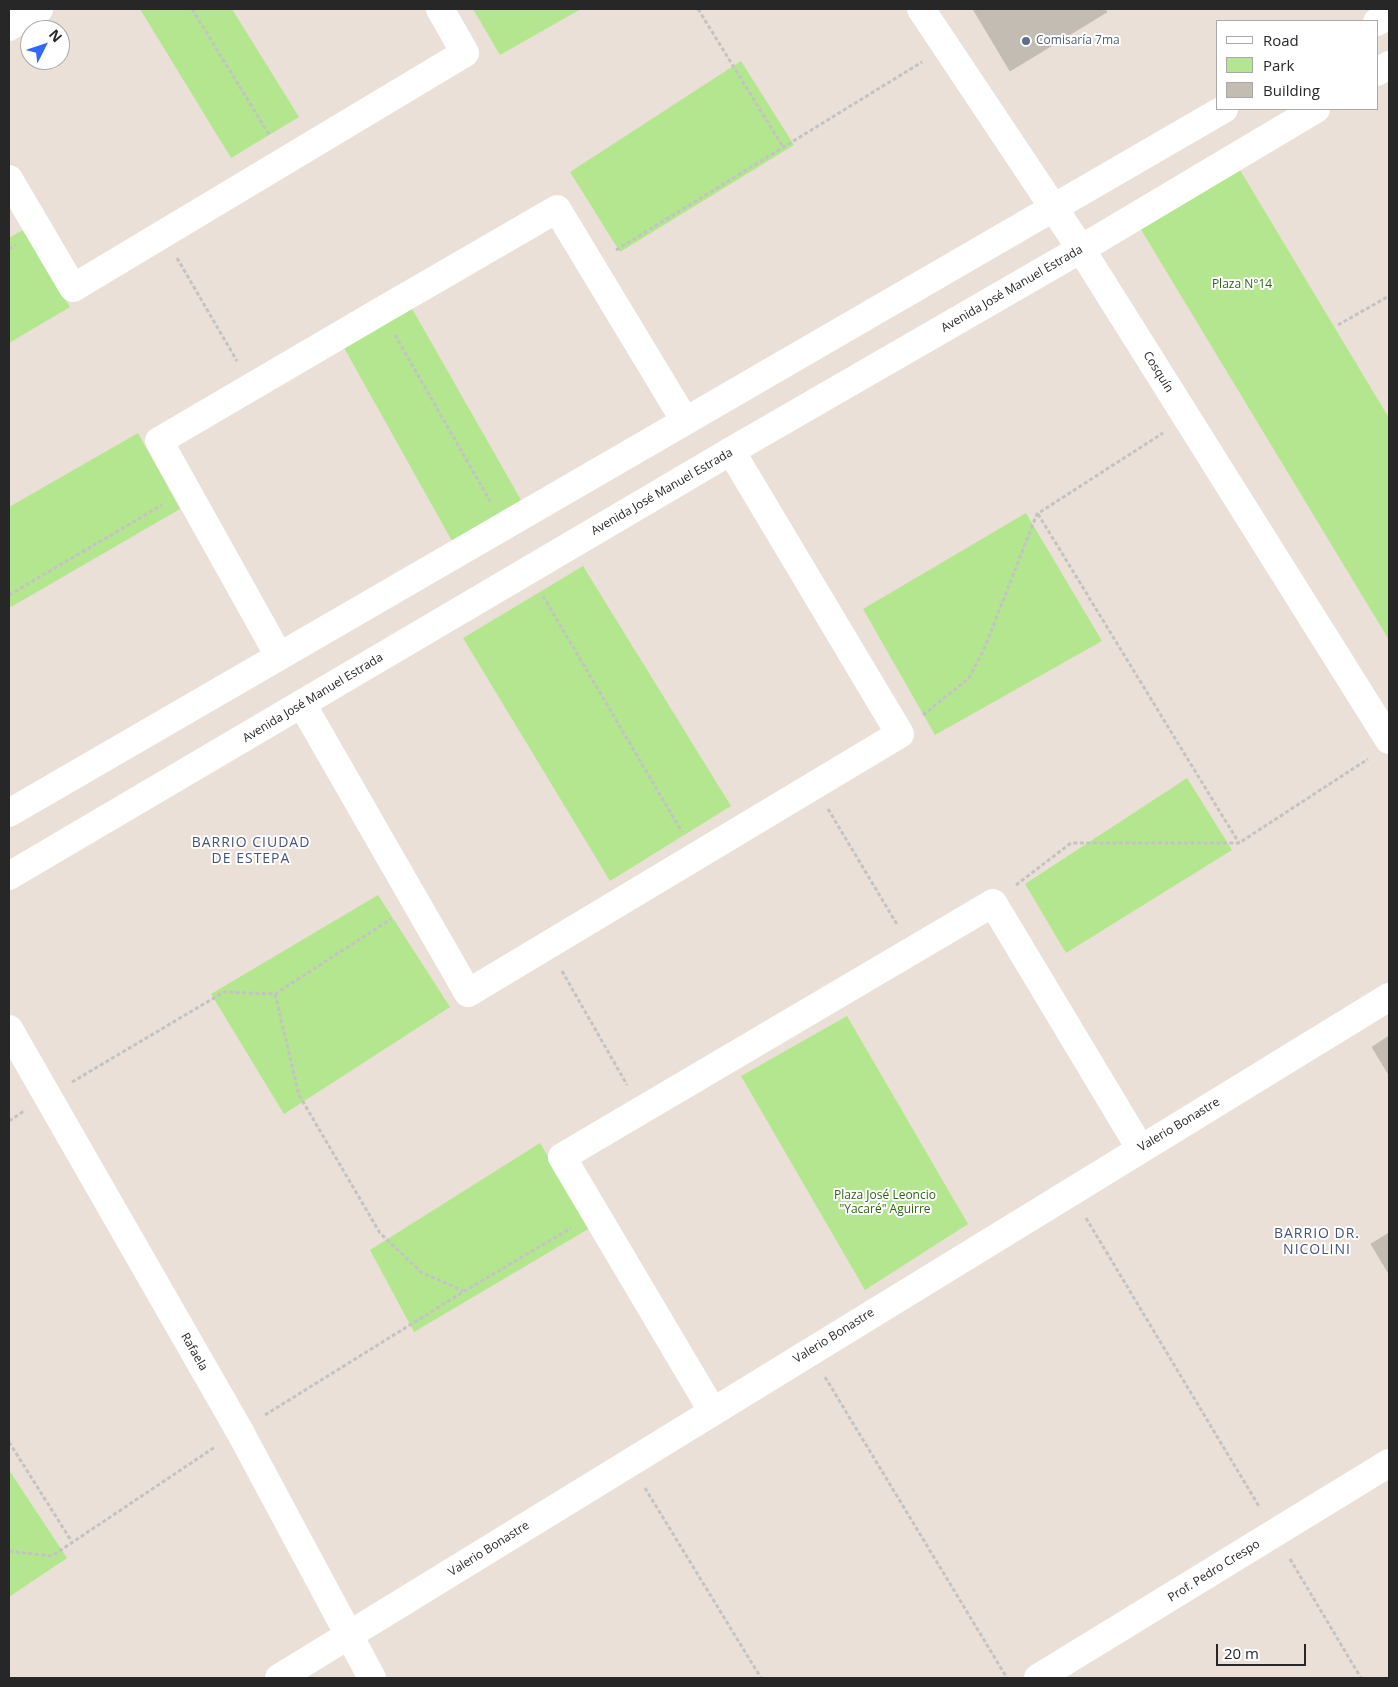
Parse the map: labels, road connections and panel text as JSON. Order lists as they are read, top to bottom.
{
  "streets": {
    "street": [
      "Avenida José Manuel Estrada",
      "Cosquín",
      "Valerio Bonastre",
      "Rafaela",
      "Prof. Pedro Crespo"
    ]
  },
  "crossings": [
    ["Avenida José Manuel Estrada", "Cosquín"],
    ["Valerio Bonastre", "Rafaela"]
  ],
  "districts": ["BARRIO CIUDAD DE ESTEPA", "BARRIO DR. NICOLINI"],
  "parks": ["Plaza N°14", "Plaza José Leoncio \"Yacaré\" Aguirre"],
  "places": ["Comisaría 7ma"],
  "legend": ["Road", "Park", "Building"],
  "scale_bar": "20 m",
  "north": "top right"
}
